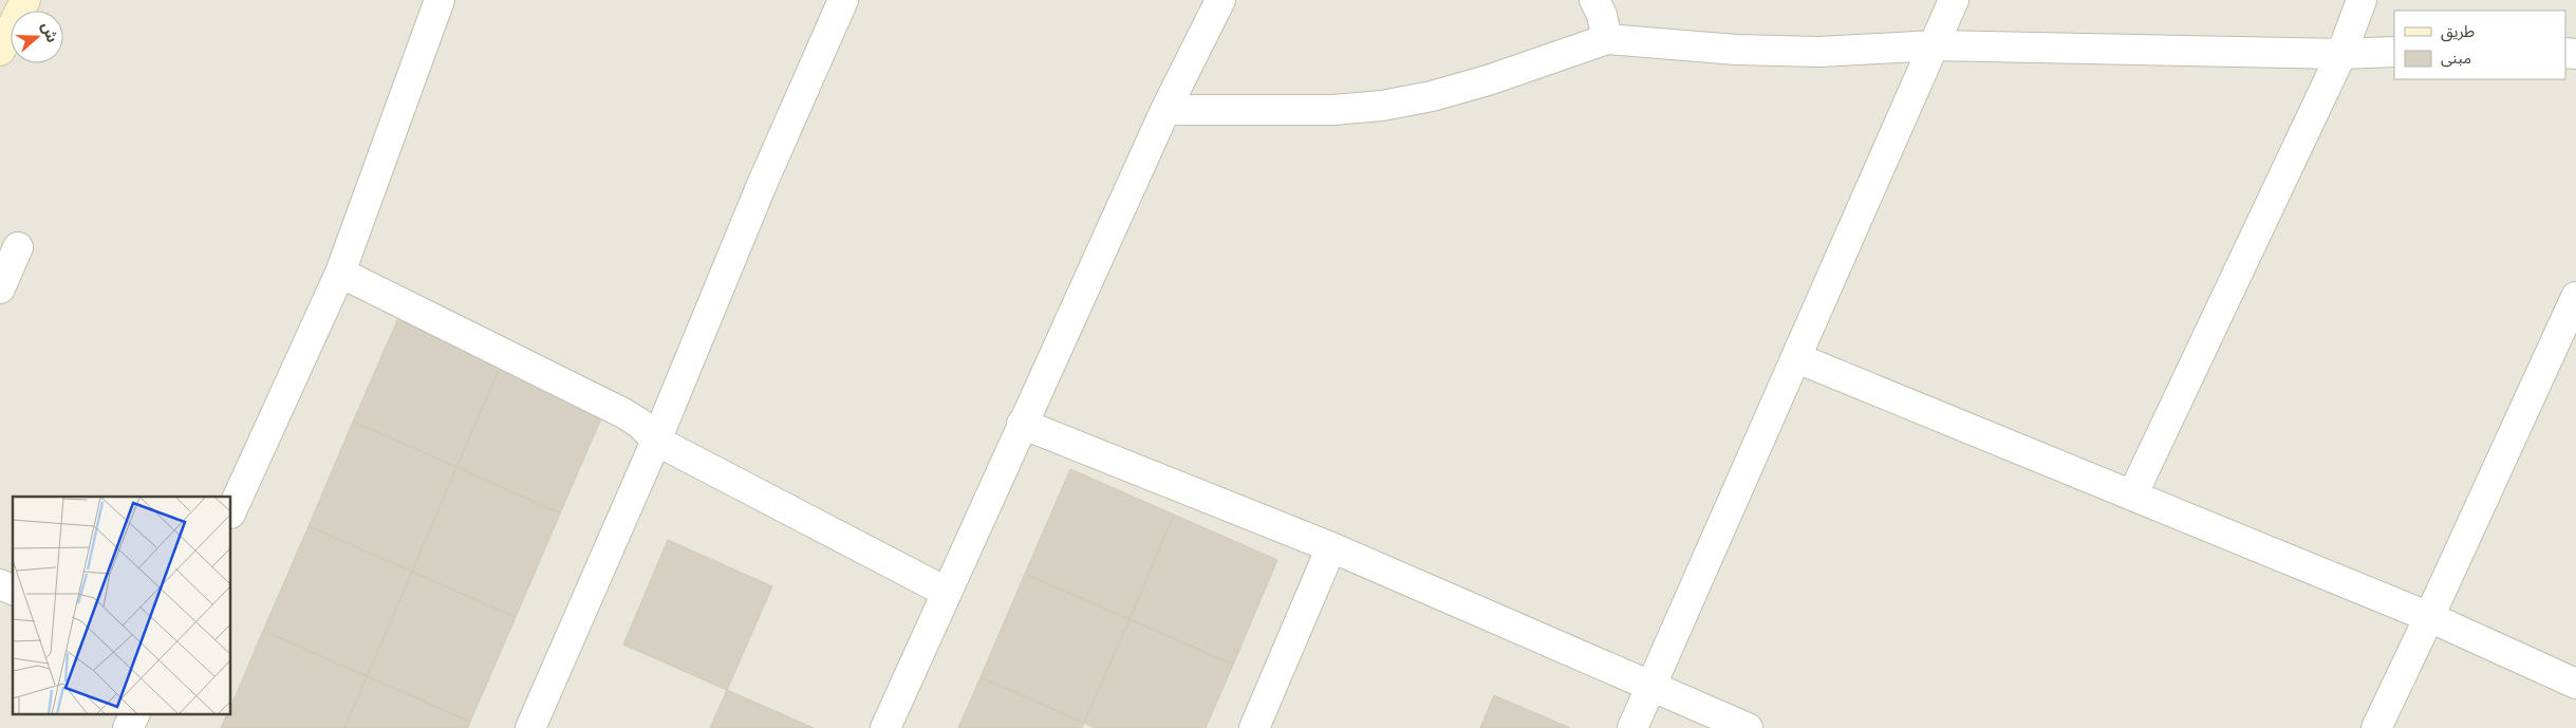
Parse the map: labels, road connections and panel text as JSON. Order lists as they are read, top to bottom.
{
  "legend": ["طريق", "مبنى"],
  "north": "right"
}
